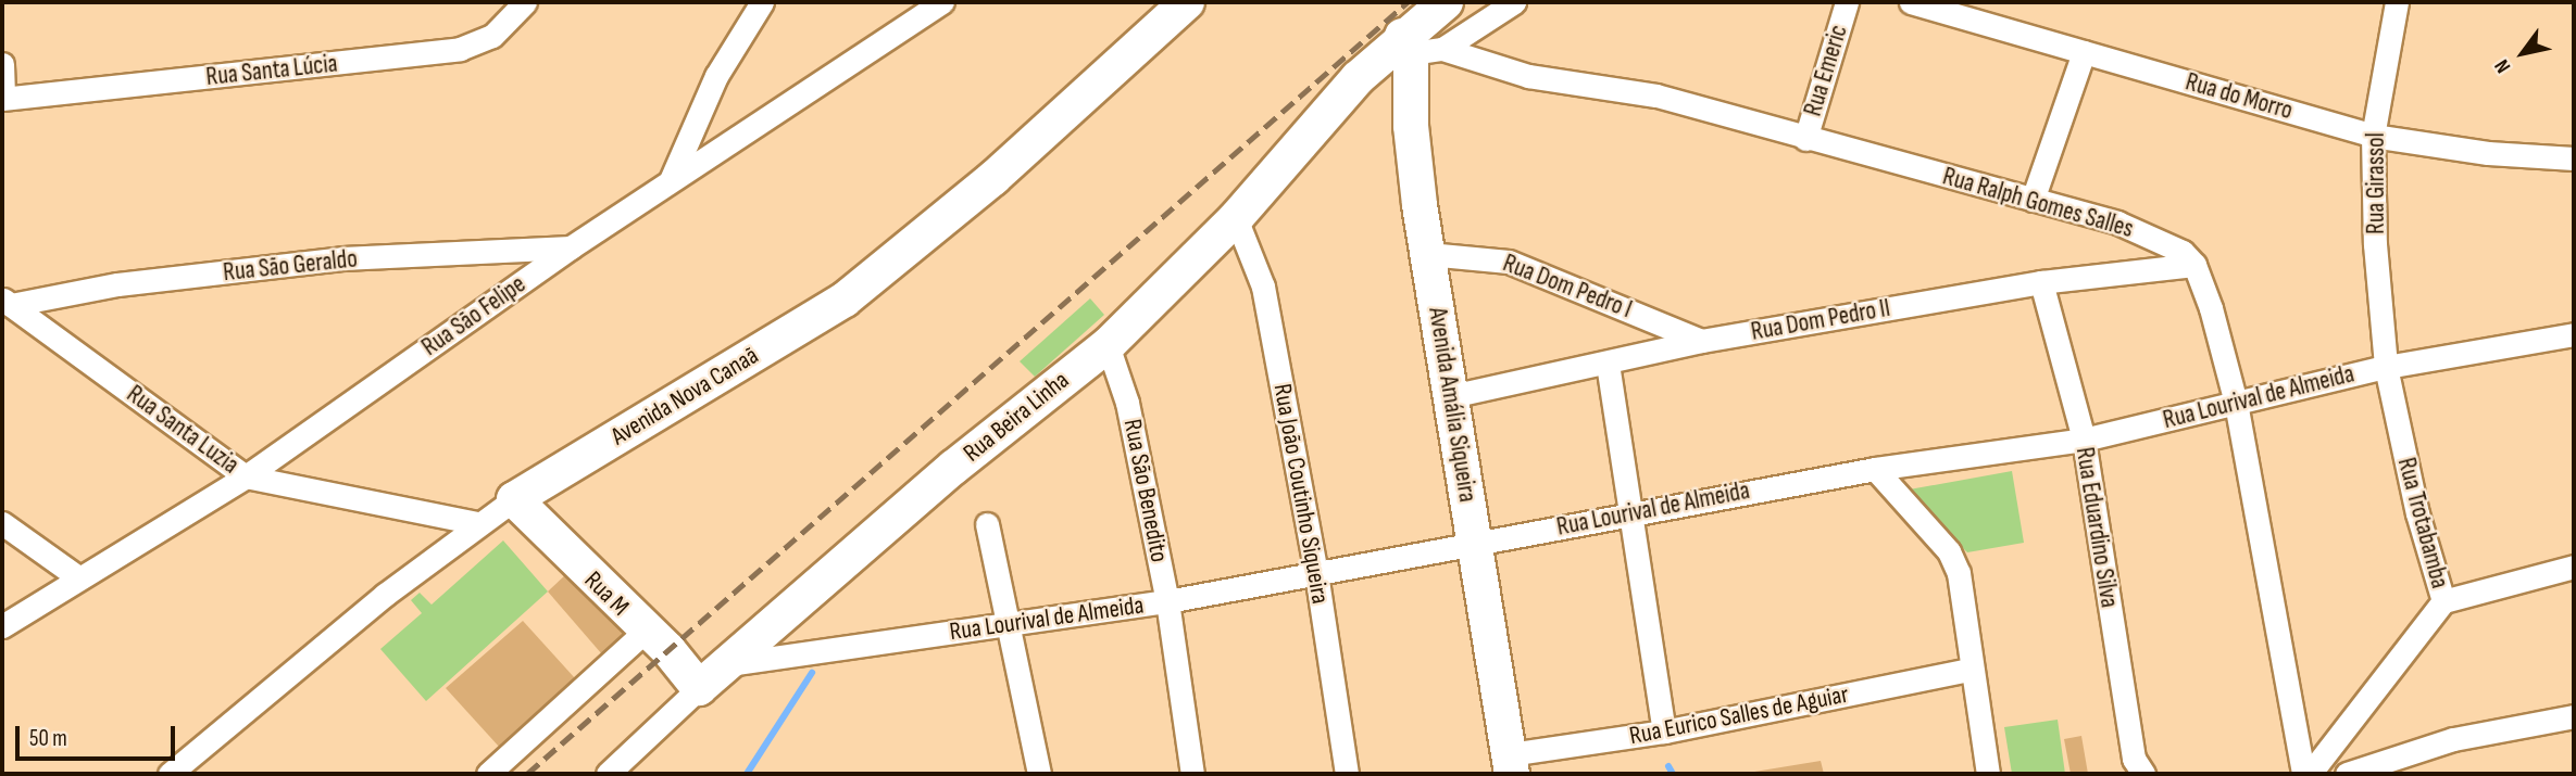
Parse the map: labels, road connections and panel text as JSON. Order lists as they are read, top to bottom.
{
  "streets": {
    "street": [
      "Rua Santa Lúcia",
      "Rua Emeric",
      "Rua do Morro",
      "Rua Girassol",
      "Rua Ralph Gomes Salles",
      "Rua São Geraldo",
      "Rua Dom Pedro I",
      "Rua São Felipe",
      "Rua Dom Pedro II",
      "Avenida Nova Canaã",
      "Rua Lourival de Almeida",
      "Avenida Amália Siqueira",
      "Rua Beira Linha",
      "Rua Santa Luzia",
      "Rua São Benedito",
      "Rua João Coutinho Siqueira",
      "Rua Trotabamba",
      "Rua Eduardino Silva",
      "Rua M",
      "Rua Eurico Salles de Aguiar"
    ]
  },
  "crossings": [
    ["Rua Emeric", "Rua Ralph Gomes Salles"],
    ["Rua do Morro", "Rua Girassol"],
    ["Rua Girassol", "Rua Lourival de Almeida"],
    ["Rua Girassol", "Rua Trotabamba"],
    ["Rua Ralph Gomes Salles", "Rua Dom Pedro II"],
    ["Rua Ralph Gomes Salles", "Avenida Amália Siqueira"],
    ["Rua Ralph Gomes Salles", "Rua Beira Linha"],
    ["Rua São Geraldo", "Rua São Felipe"],
    ["Rua São Geraldo", "Rua Santa Luzia"],
    ["Rua Dom Pedro I", "Rua Dom Pedro II"],
    ["Rua Dom Pedro I", "Avenida Amália Siqueira"],
    ["Rua São Felipe", "Rua Santa Luzia"],
    ["Rua Dom Pedro II", "Avenida Amália Siqueira"],
    ["Rua Dom Pedro II", "Rua Eduardino Silva"],
    ["Avenida Nova Canaã", "Rua Santa Luzia"],
    ["Avenida Nova Canaã", "Rua M"],
    ["Rua Lourival de Almeida", "Avenida Amália Siqueira"],
    ["Rua Lourival de Almeida", "Rua Beira Linha"],
    ["Rua Lourival de Almeida", "Rua São Benedito"],
    ["Rua Lourival de Almeida", "Rua João Coutinho Siqueira"],
    ["Rua Lourival de Almeida", "Rua Trotabamba"],
    ["Rua Lourival de Almeida", "Rua Eduardino Silva"],
    ["Avenida Amália Siqueira", "Rua Beira Linha"],
    ["Avenida Amália Siqueira", "Rua Eurico Salles de Aguiar"],
    ["Rua Beira Linha", "Rua São Benedito"],
    ["Rua Beira Linha", "Rua João Coutinho Siqueira"],
    ["Rua Beira Linha", "Rua M"]
  ],
  "scale_bar": "50 m",
  "north": "bottom left"
}
